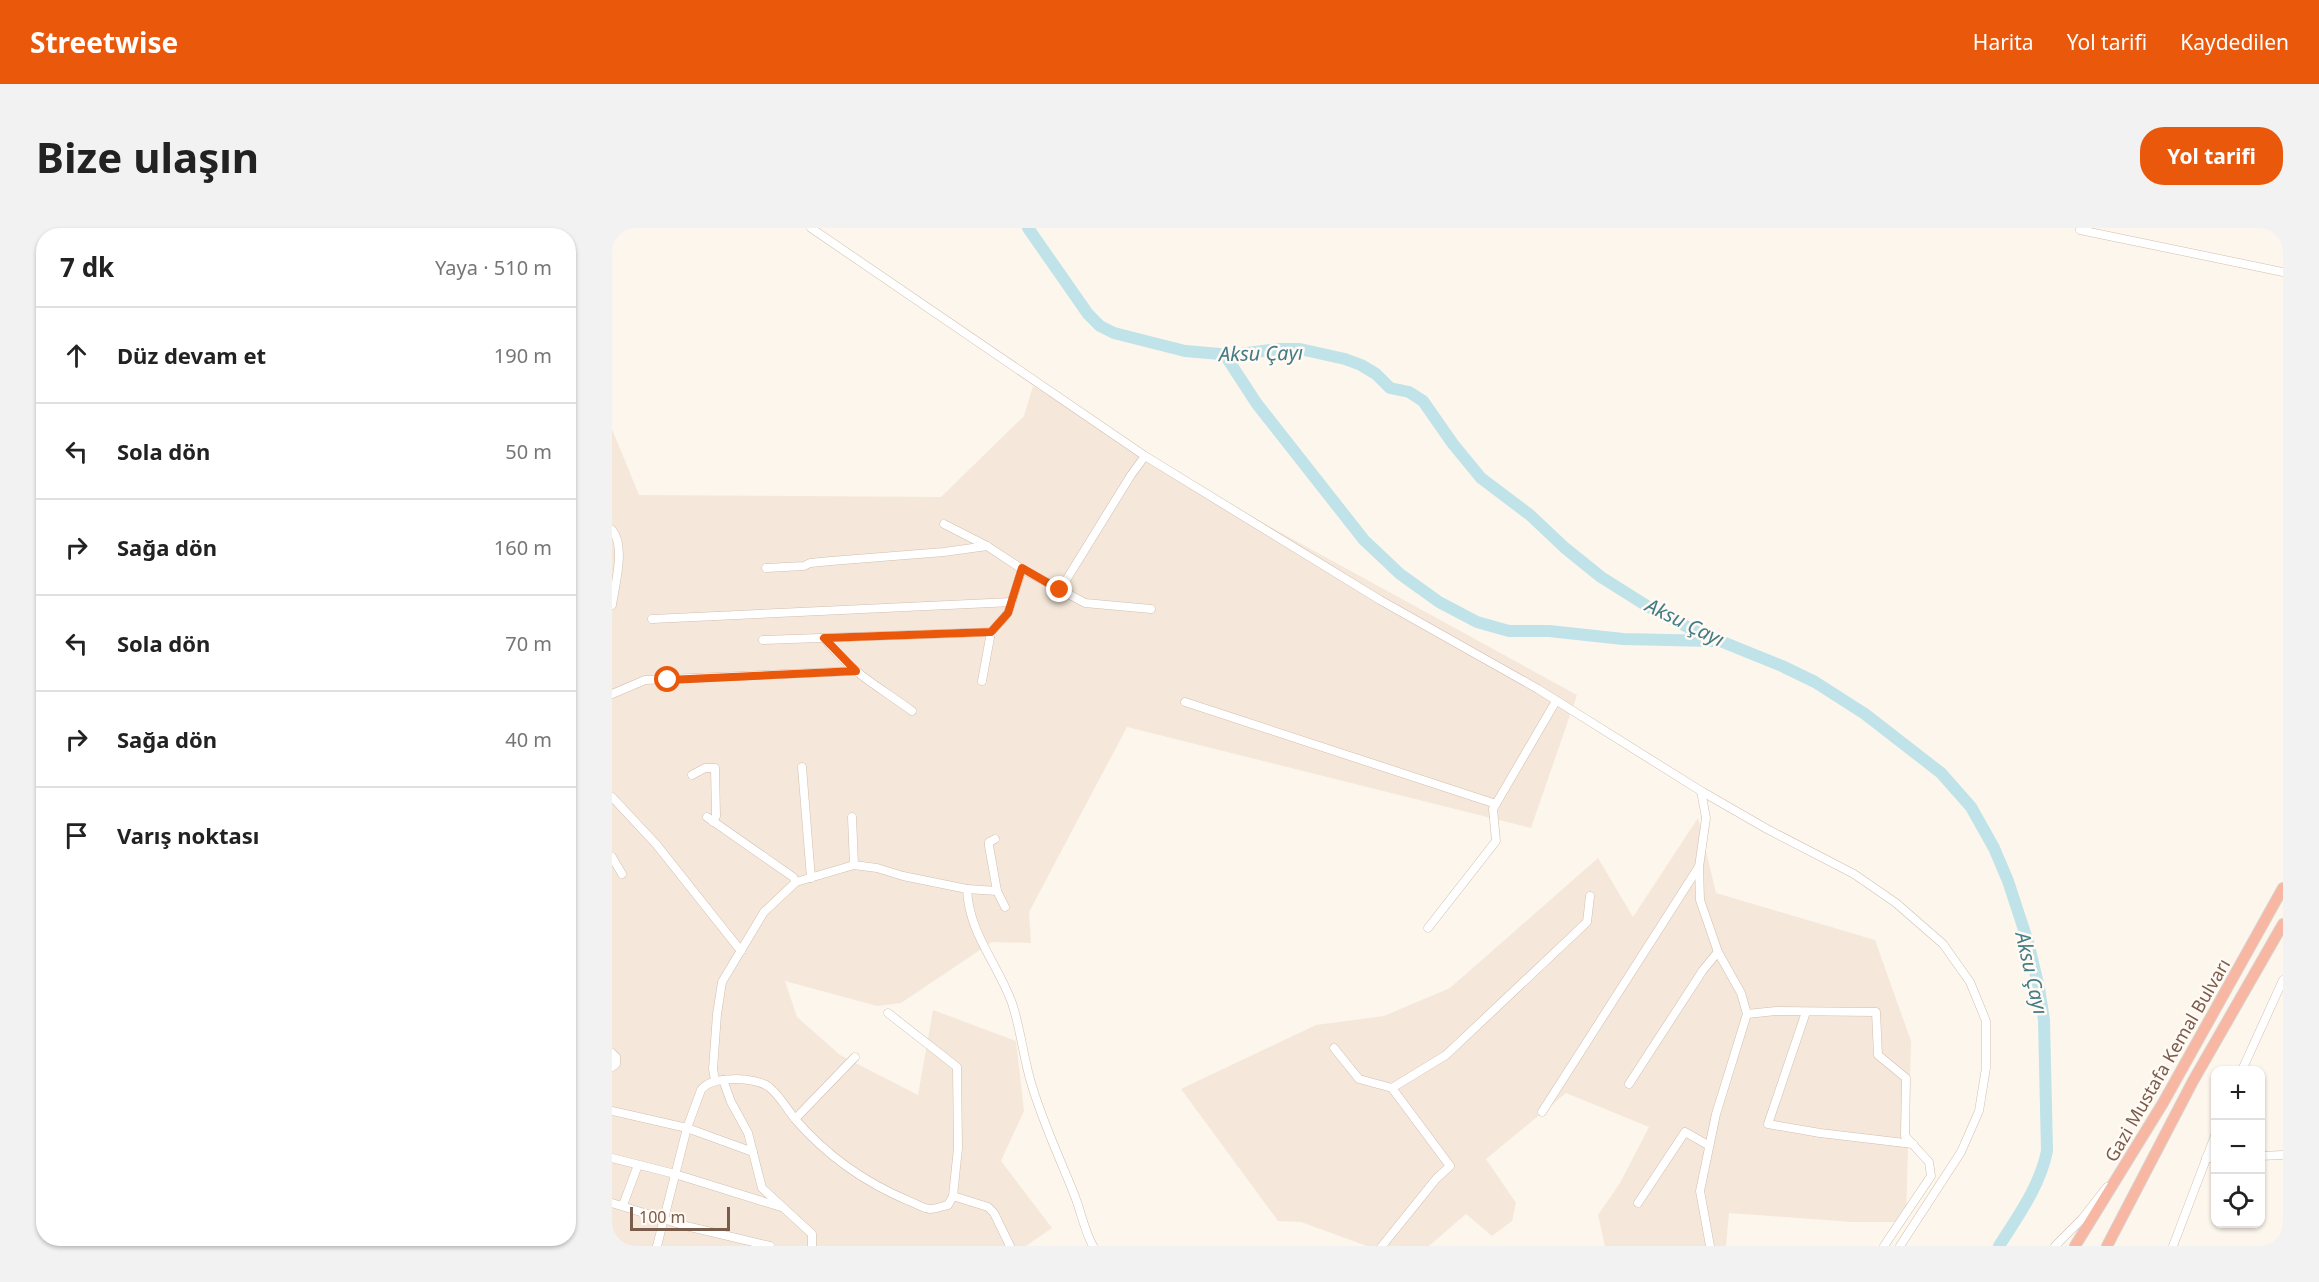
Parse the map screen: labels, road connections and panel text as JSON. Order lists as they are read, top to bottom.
{
  "streets": {
    "highway": ["Gazi Mustafa Kemal Bulvarı"]
  },
  "water": ["Aksu Çayı"],
  "scale_bar": "100 m",
  "page": {
    "header": "Streetwise",
    "nav": ["Harita", "Yol tarifi", "Kaydedilen"],
    "buttons": "Yol tarifi",
    "title": "Bize ulaşın",
    "heading": ["7 dk", "Yaya · 510 m"],
    "list": [
      ["Düz devam et", "190 m"],
      ["Sola dön", "50 m"],
      ["Sağa dön", "160 m"],
      ["Sola dön", "70 m"],
      ["Sağa dön", "40 m"],
      "Varış noktası"
    ],
    "map_buttons": ["+", "−"],
    "scale": "100 m"
  }
}
